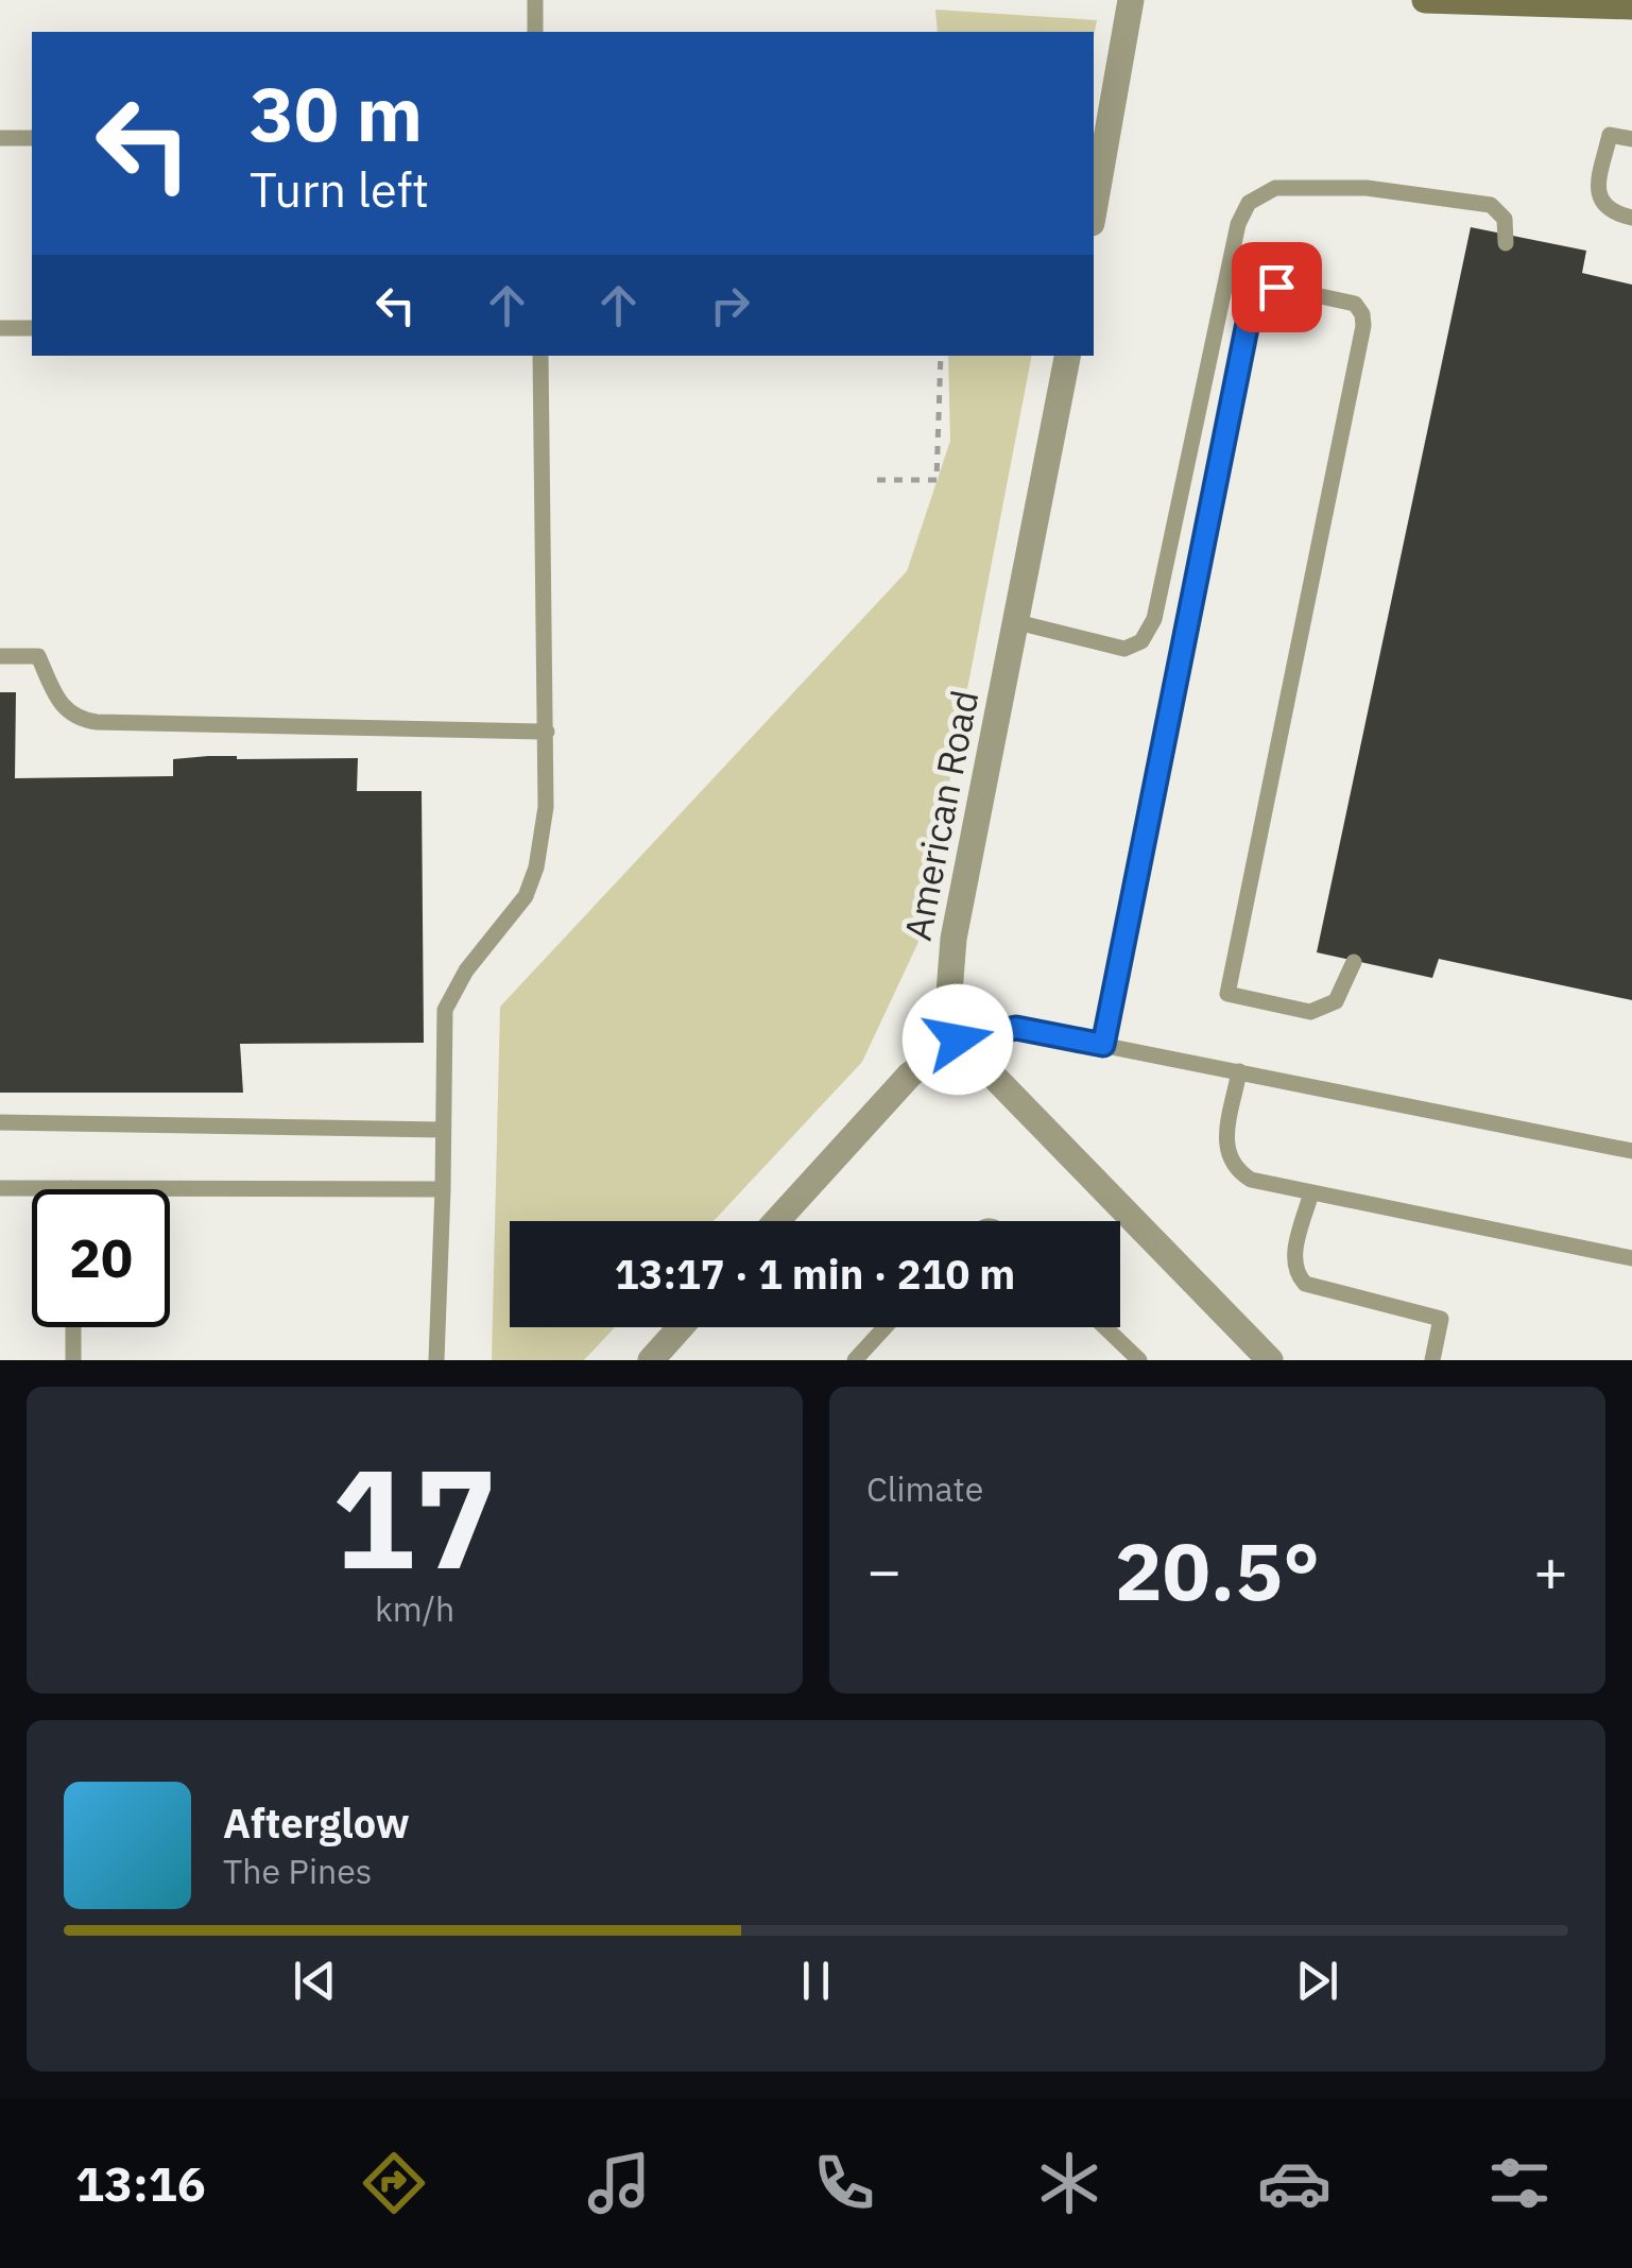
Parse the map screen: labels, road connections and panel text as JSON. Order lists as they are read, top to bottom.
{
  "streets": {
    "street": ["American Road"]
  },
  "page": {
    "turn": ["30 m", "Turn left"],
    "limit": "20",
    "trip": "13:17 · 1 min · 210 m",
    "tile": [
      ["17", "km/h"],
      "Climate"
    ],
    "heat": ["−", "20.5°", "+"],
    "song": ["Afterglow", "The Pines"],
    "tabs": "13:16"
  }
}
